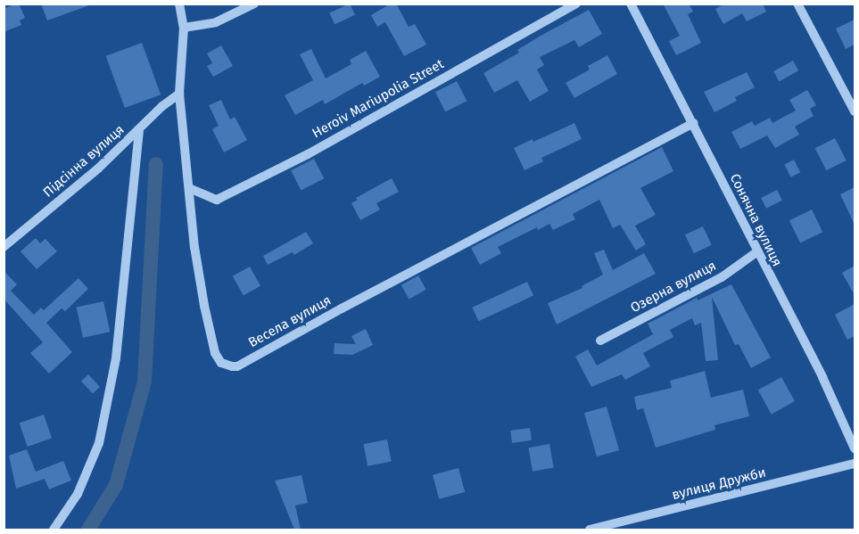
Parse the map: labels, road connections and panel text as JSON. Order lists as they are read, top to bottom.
{
  "streets": {
    "street": [
      "Heroiv Mariupolia Street",
      "Підсінна вулиця",
      "Сонячна вулиця",
      "Озерна вулиця",
      "Весела вулиця",
      "вулиця Дружби"
    ]
  },
  "crossings": [
    ["Heroiv Mariupolia Street", "Весела вулиця"],
    ["Підсінна вулиця", "Весела вулиця"],
    ["Сонячна вулиця", "Озерна вулиця"],
    ["Сонячна вулиця", "Весела вулиця"]
  ]
}
